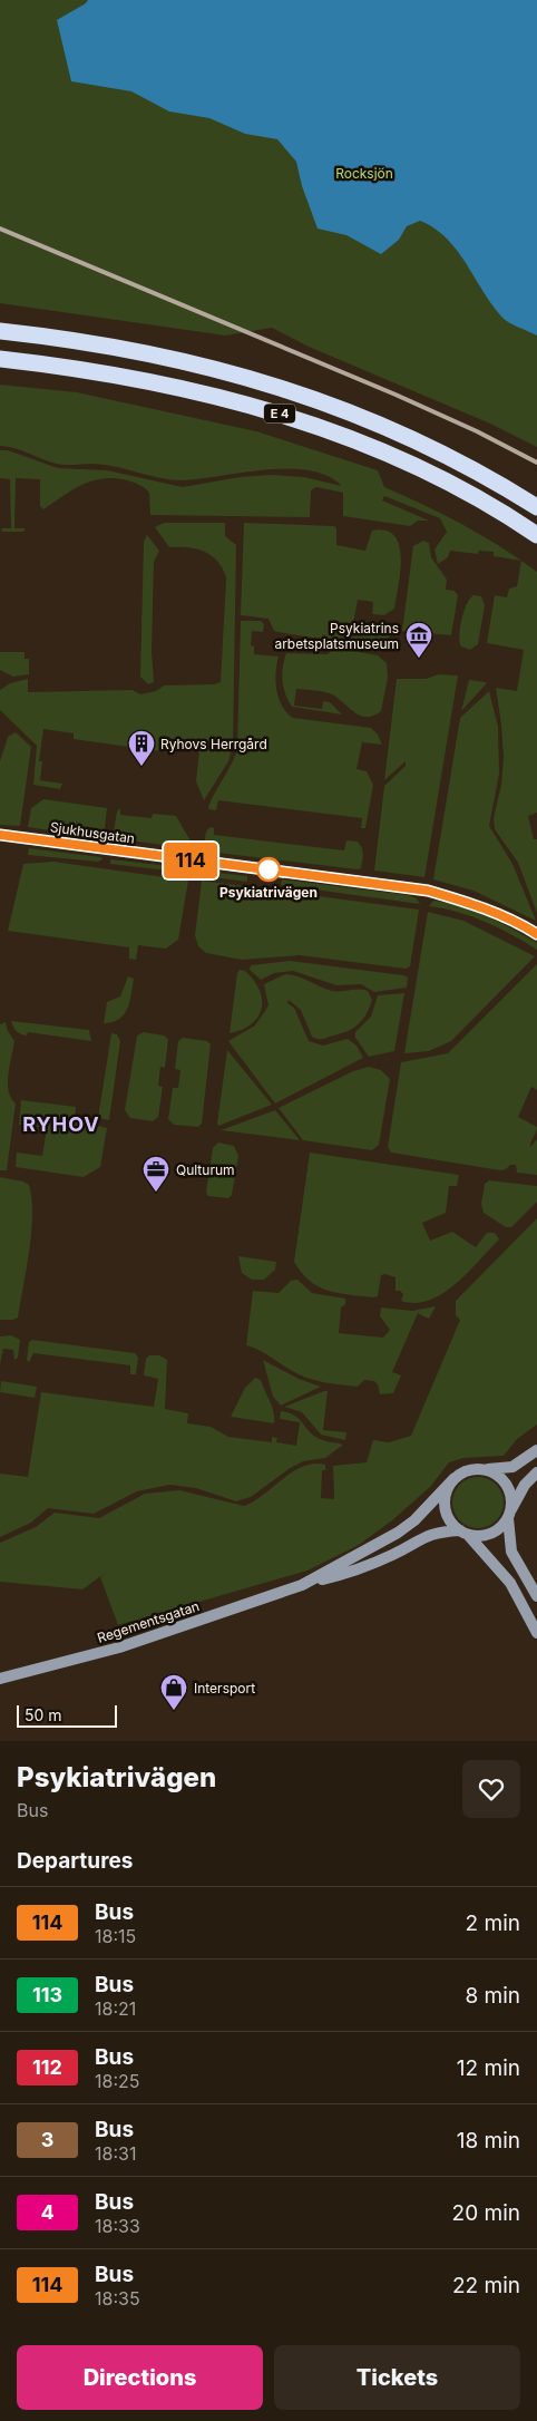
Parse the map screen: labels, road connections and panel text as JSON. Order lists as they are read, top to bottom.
{
  "streets": {
    "highway": ["E 4"],
    "street": ["Sjukhusgatan", "Regementsgatan"]
  },
  "districts": ["RYHOV"],
  "parks": ["Rocksjön"],
  "places": {
    "museum": ["Psykiatrins arbetsplatsmuseum"],
    "building": ["Ryhovs Herrgård"],
    "other": ["Psykiatrivägen"],
    "office": ["Qulturum"],
    "shop": ["Intersport"]
  },
  "lines": ["bus line 114"],
  "scale_bar": "50 m",
  "page": {
    "on_map": "114",
    "scale": "50 m",
    "heading": [
      ["Psykiatrivägen", "Bus"],
      "Departures"
    ],
    "list": [
      {
        "mark": "114",
        "name": "Bus",
        "note": "18:15",
        "value": "2 min"
      },
      {
        "mark": "113",
        "name": "Bus",
        "note": "18:21",
        "value": "8 min"
      },
      {
        "mark": "112",
        "name": "Bus",
        "note": "18:25",
        "value": "12 min"
      },
      {
        "mark": "3",
        "name": "Bus",
        "note": "18:31",
        "value": "18 min"
      },
      {
        "mark": "4",
        "name": "Bus",
        "note": "18:33",
        "value": "20 min"
      },
      {
        "mark": "114",
        "name": "Bus",
        "note": "18:35",
        "value": "22 min"
      }
    ],
    "buttons": ["Directions", "Tickets"]
  }
}
